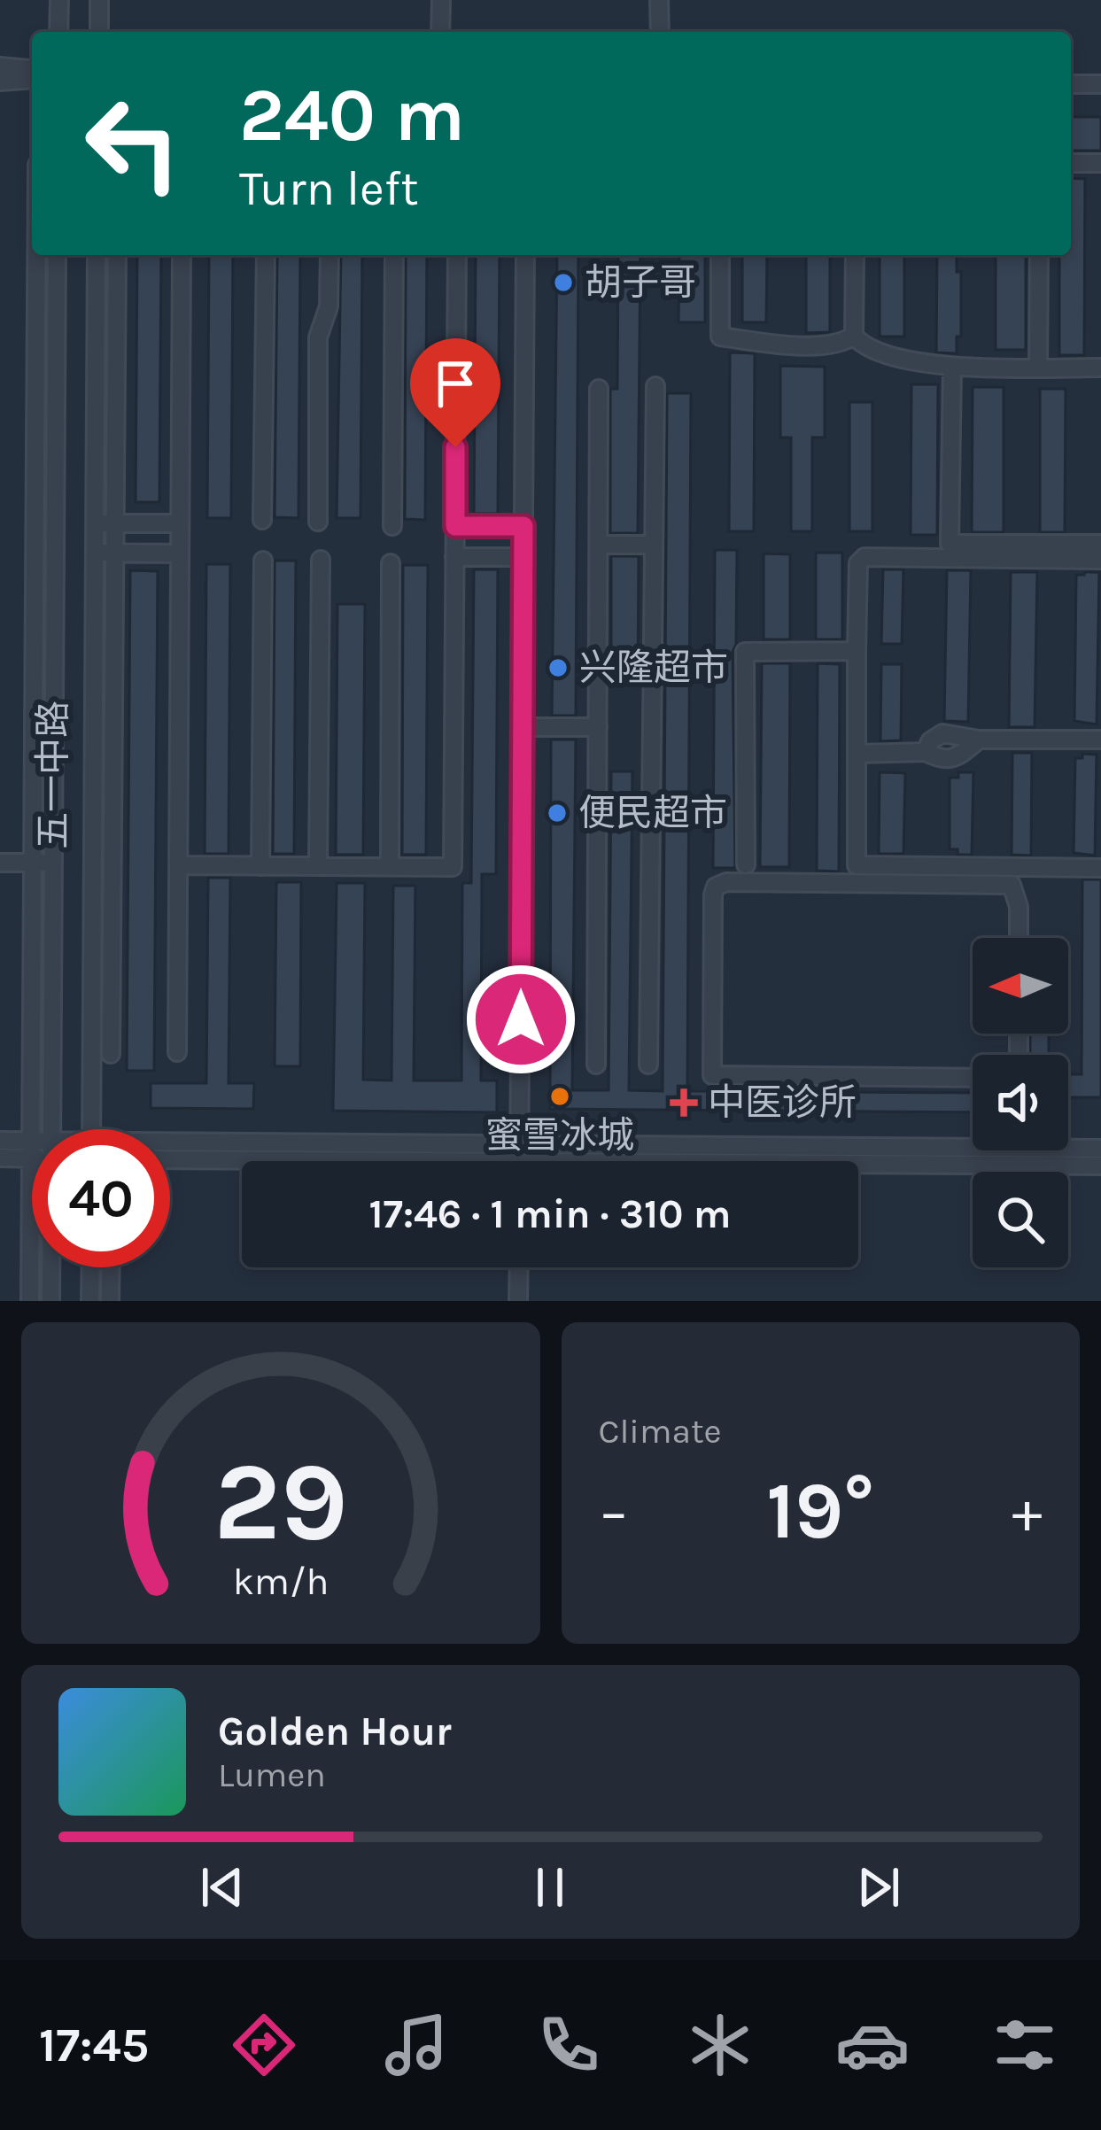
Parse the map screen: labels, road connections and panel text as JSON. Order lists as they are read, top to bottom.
{
  "streets": {
    "street": ["五一中路"]
  },
  "places": {
    "other": [
      "胡子哥",
      "兴隆超市",
      "便民超市",
      "蜜雪冰城"
    ],
    "health": ["中医诊所"]
  },
  "north": "left",
  "page": {
    "turn": ["240 m", "Turn left"],
    "limit": "40",
    "trip": "17:46 · 1 min · 310 m",
    "tile": "Climate",
    "heat": ["−", "19°", "+"],
    "song": ["Golden Hour", "Lumen"],
    "tabs": "17:45",
    "gauge": ["29", "km/h"]
  }
}
